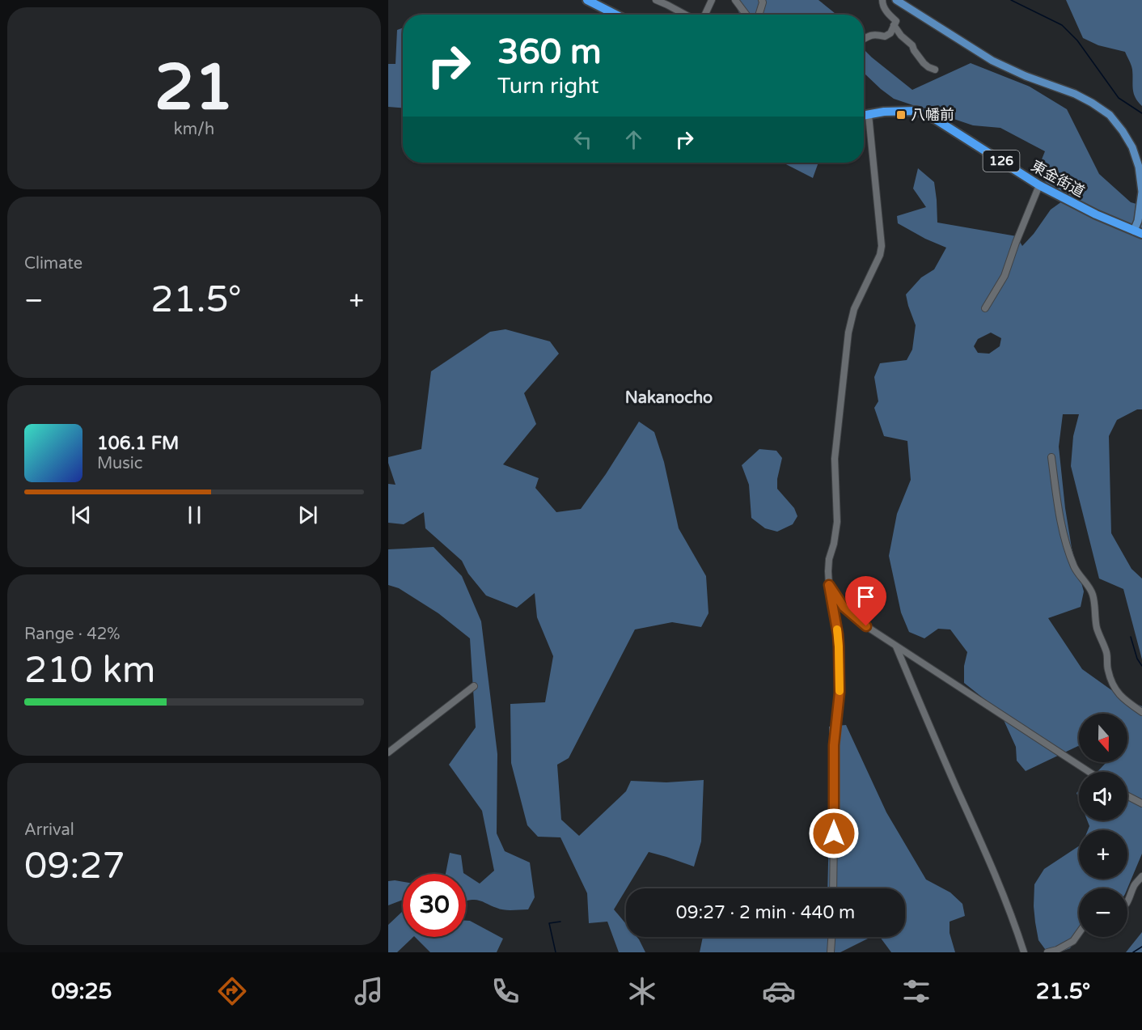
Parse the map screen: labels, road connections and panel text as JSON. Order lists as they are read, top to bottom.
{
  "streets": {
    "highway": ["126", "東金街道"]
  },
  "districts": ["Nakanocho"],
  "places": {
    "transit": ["八幡前"]
  },
  "north": "bottom",
  "page": {
    "tile": [
      ["21", "km/h"],
      "Climate",
      ["Range · 42%", "210 km"],
      ["Arrival", "09:27"]
    ],
    "turn": ["360 m", "Turn right"],
    "heat": ["−", "21.5°", "+"],
    "song": ["106.1 FM", "Music"],
    "map_buttons": ["+", "−"],
    "limit": "30",
    "trip": "09:27 · 2 min · 440 m",
    "tabs": ["09:25", "21.5°"]
  }
}
